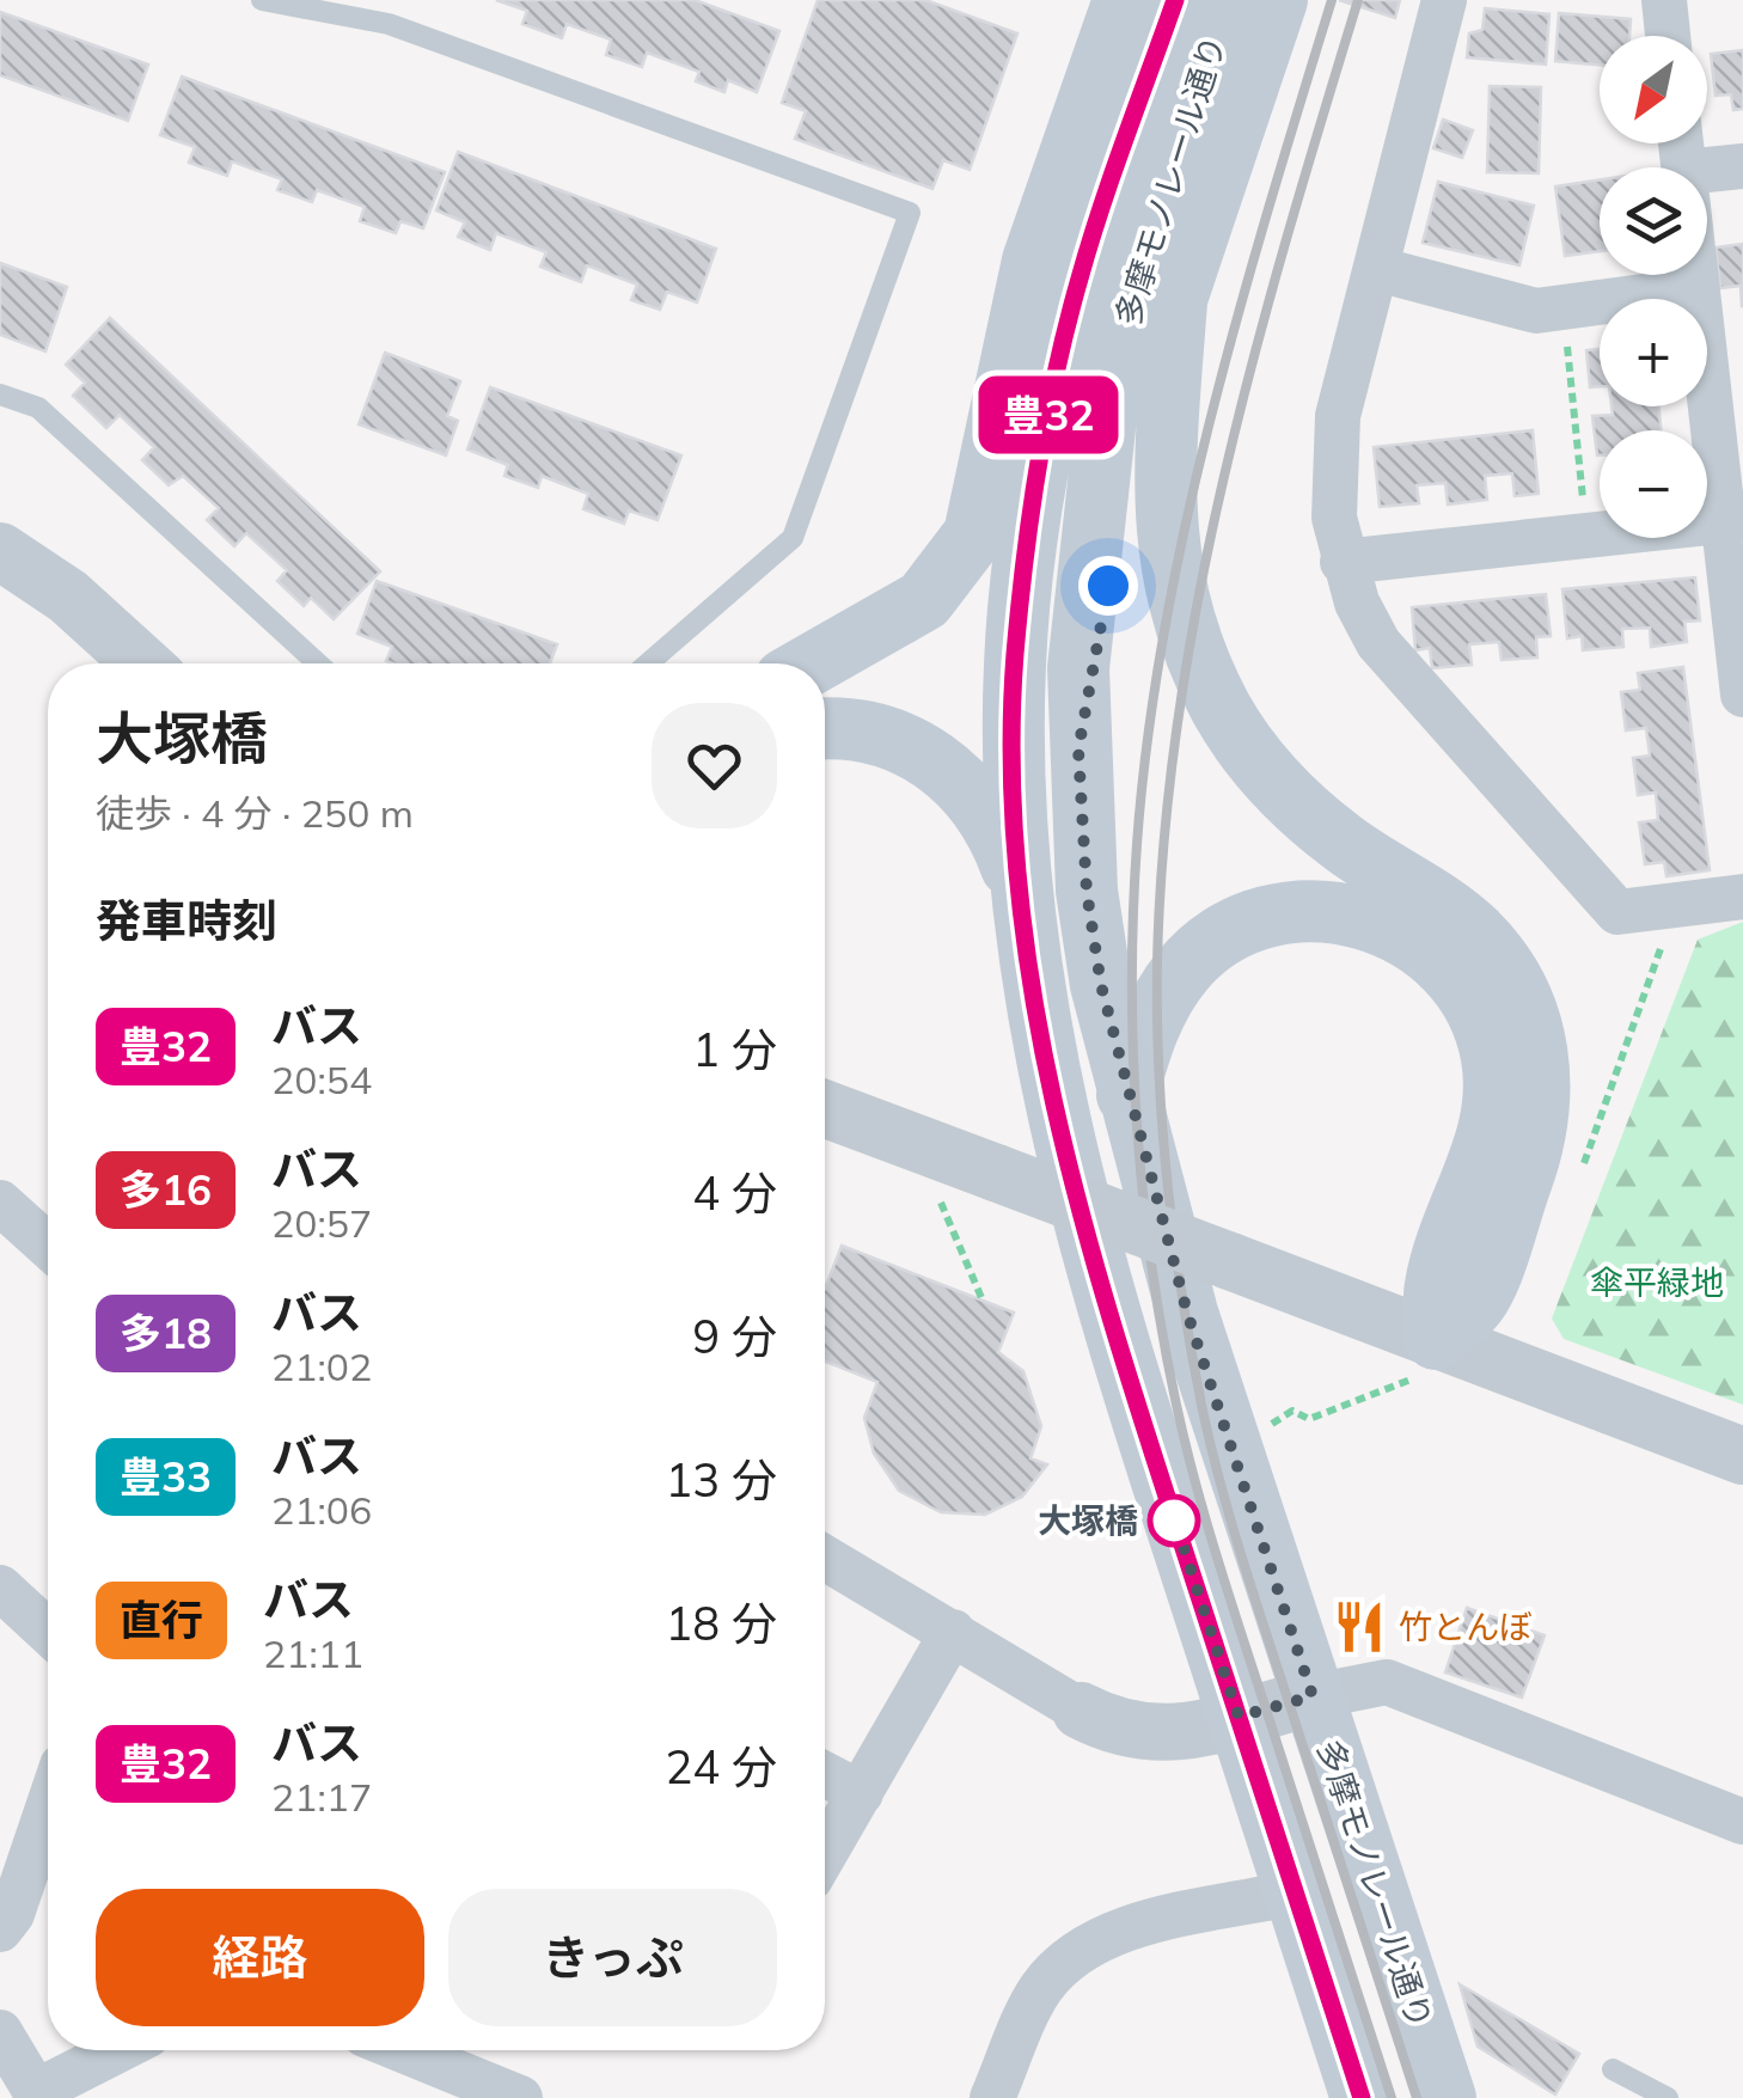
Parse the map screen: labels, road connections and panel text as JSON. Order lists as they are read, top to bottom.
{
  "streets": {
    "main road": ["多摩モノレール通り"]
  },
  "parks": ["傘平緑地"],
  "places": {
    "other": ["大塚橋"],
    "restaurant": ["竹とんぼ"]
  },
  "lines": ["bus line 豊32"],
  "north": "bottom left",
  "page": {
    "on_map": "豊32",
    "map_buttons": ["+", "−"],
    "heading": [
      ["大塚橋", "徒歩 · 4 分 · 250 m"],
      "発車時刻"
    ],
    "list": [
      {
        "mark": "豊32",
        "name": "バス",
        "note": "20:54",
        "value": "1 分"
      },
      {
        "mark": "多16",
        "name": "バス",
        "note": "20:57",
        "value": "4 分"
      },
      {
        "mark": "多18",
        "name": "バス",
        "note": "21:02",
        "value": "9 分"
      },
      {
        "mark": "豊33",
        "name": "バス",
        "note": "21:06",
        "value": "13 分"
      },
      {
        "mark": "直行",
        "name": "バス",
        "note": "21:11",
        "value": "18 分"
      },
      {
        "mark": "豊32",
        "name": "バス",
        "note": "21:17",
        "value": "24 分"
      }
    ],
    "buttons": ["経路", "きっぷ"]
  }
}
